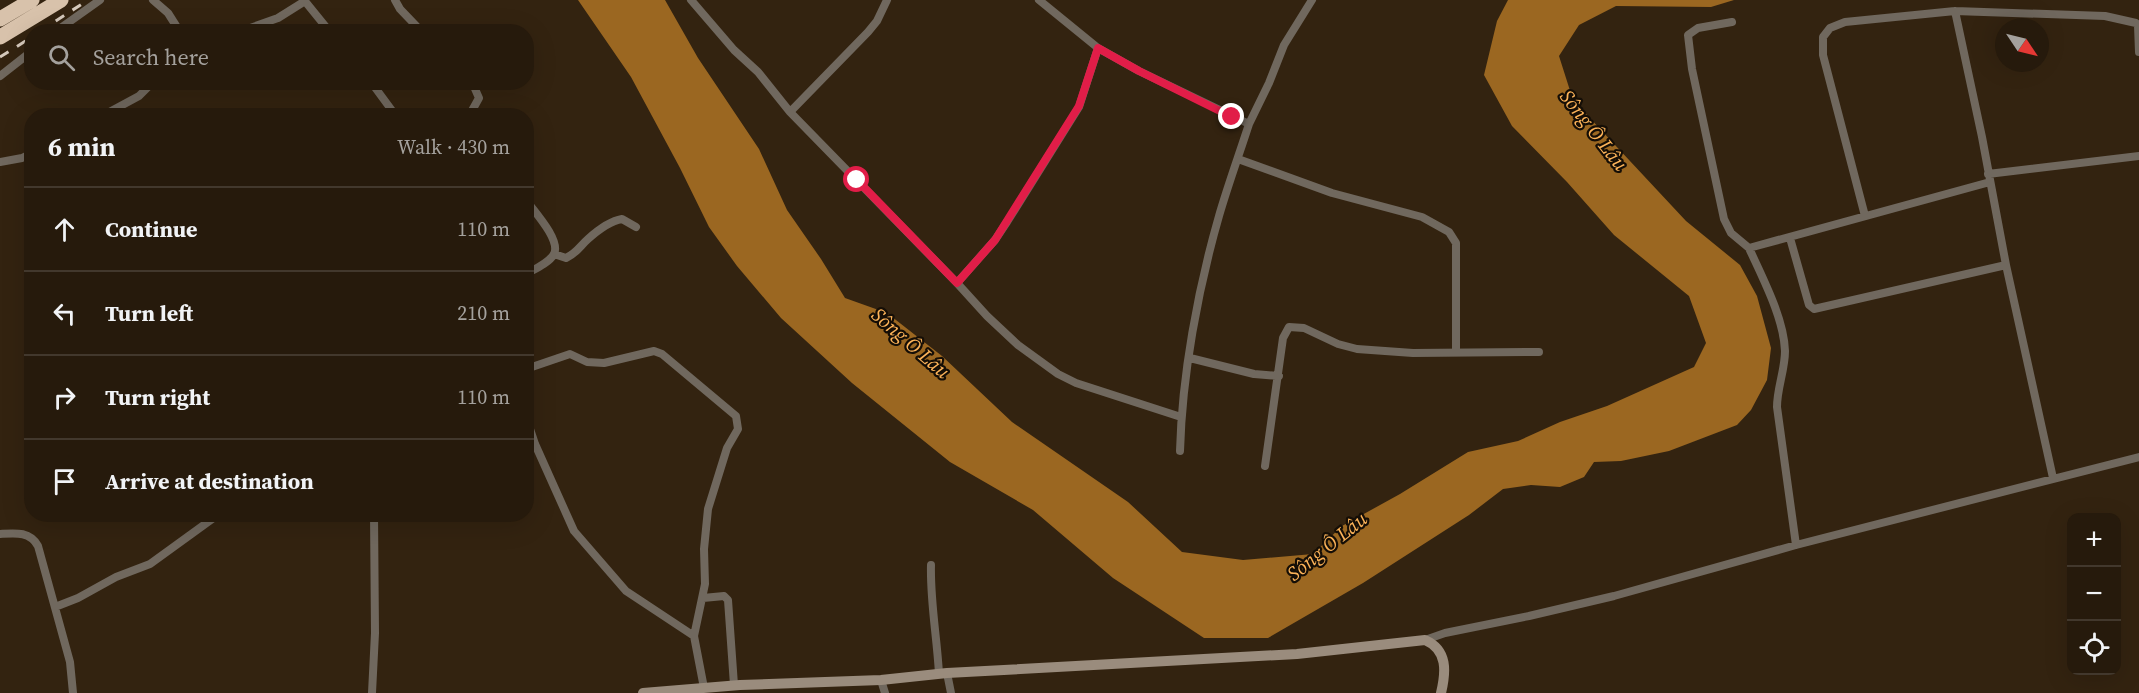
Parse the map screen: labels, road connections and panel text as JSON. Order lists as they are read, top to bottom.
{
  "water": ["Sông Ô Lâu"],
  "north": "bottom right",
  "page": {
    "search": "Search here",
    "heading": ["6 min", "Walk · 430 m"],
    "list": [
      ["Continue", "110 m"],
      ["Turn left", "210 m"],
      ["Turn right", "110 m"],
      "Arrive at destination"
    ],
    "map_buttons": ["+", "−"]
  }
}
